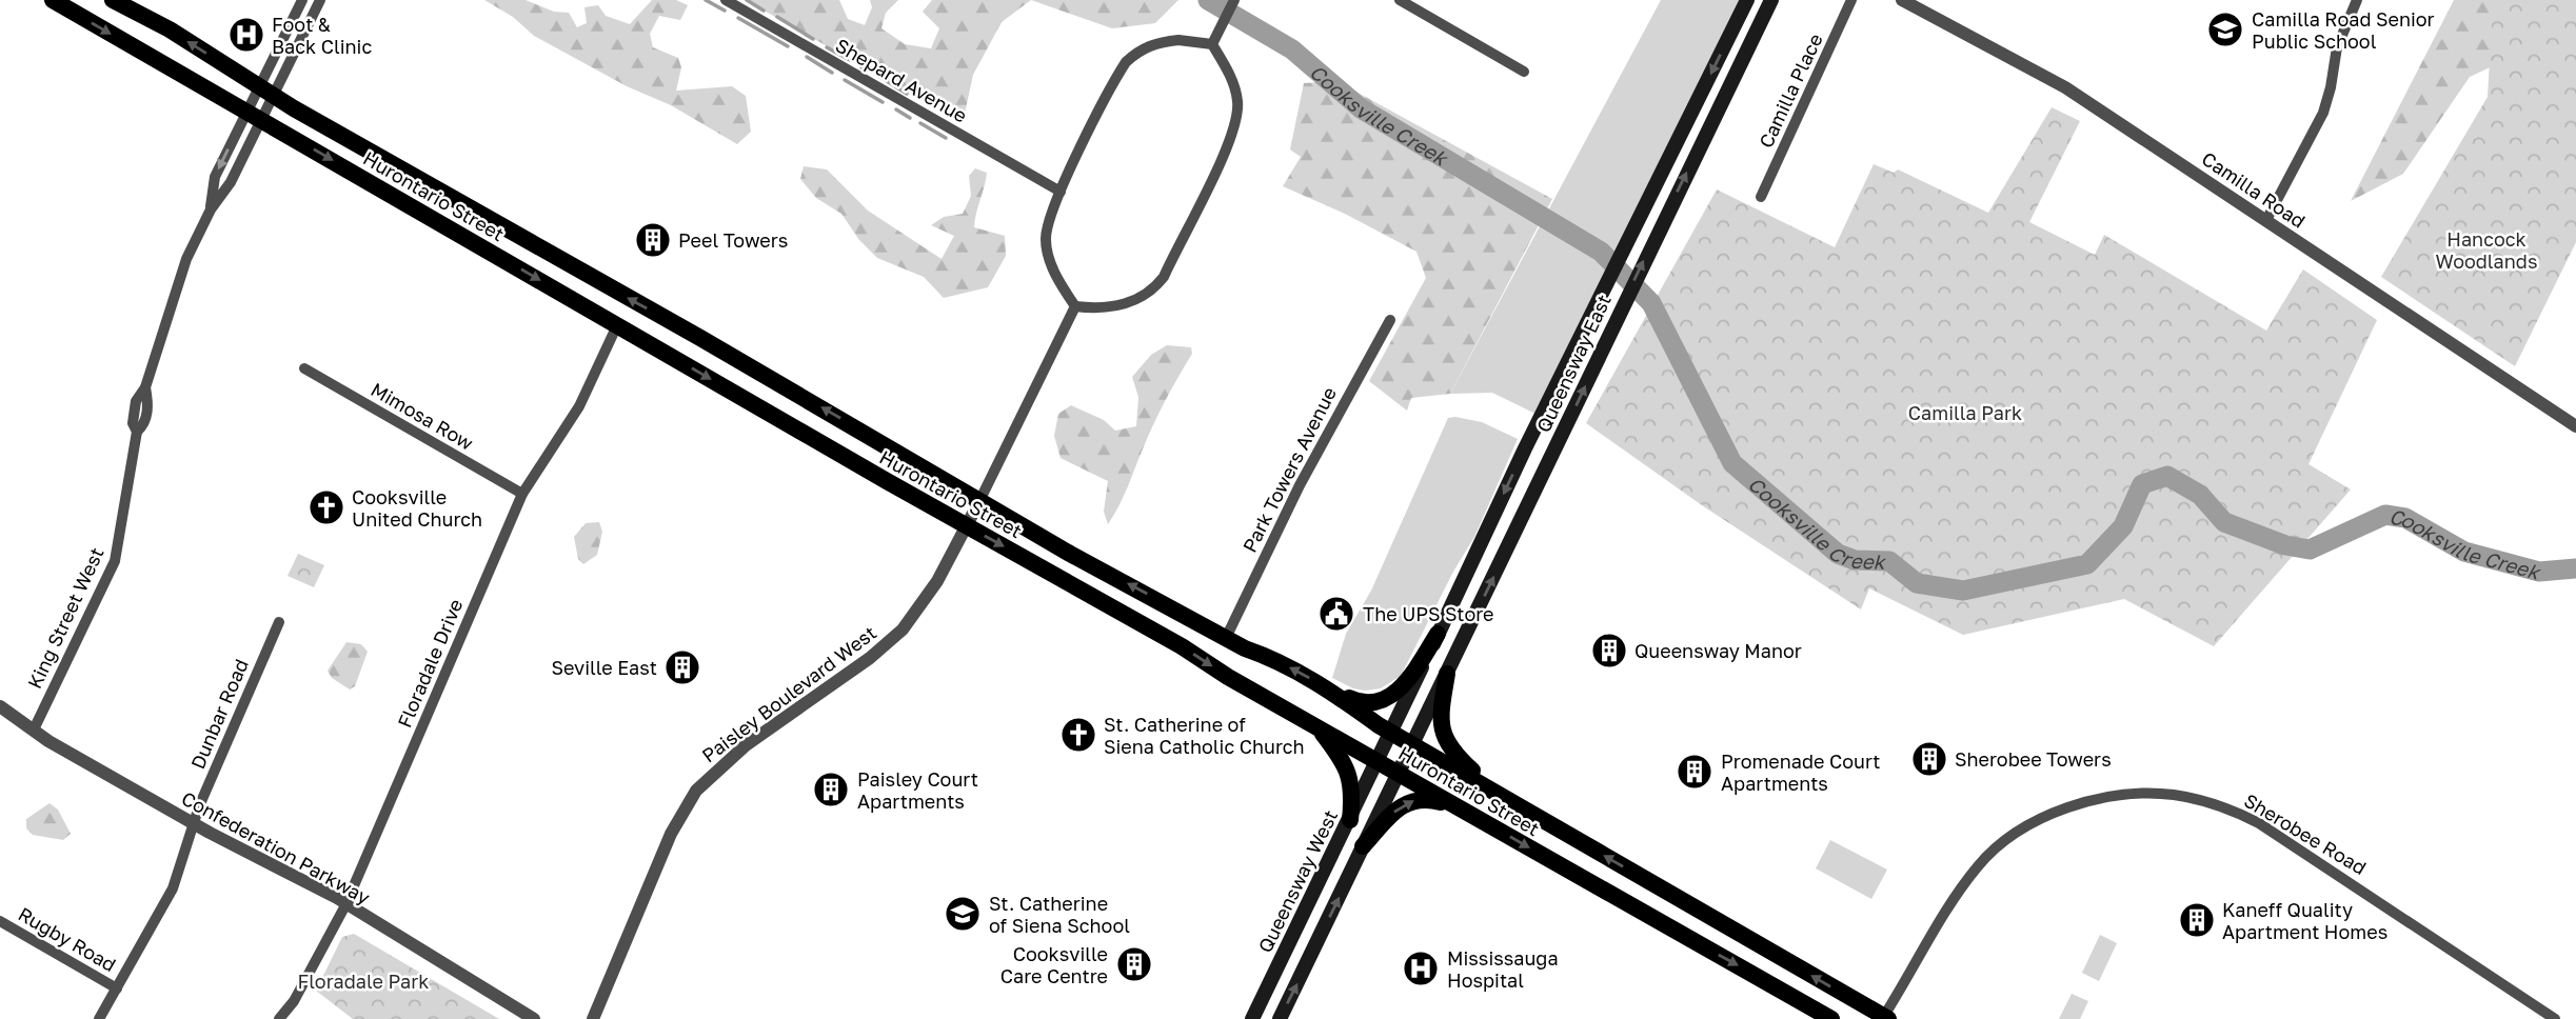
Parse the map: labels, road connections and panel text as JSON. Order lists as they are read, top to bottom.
{
  "streets": {
    "main road": ["Hurontario Street", "Queensway East", "Queensway West"],
    "street": [
      "Shepard Avenue",
      "Camilla Place",
      "Camilla Road",
      "Mimosa Row",
      "Park Towers Avenue",
      "King Street West",
      "Floradale Drive",
      "Paisley Boulevard West",
      "Dunbar Road",
      "Sherobee Road",
      "Confederation Parkway",
      "Rugby Road"
    ]
  },
  "crossings": [
    ["Hurontario Street", "Queensway East"],
    ["Hurontario Street", "Park Towers Avenue"],
    ["Hurontario Street", "King Street West"],
    ["Hurontario Street", "Floradale Drive"],
    ["Hurontario Street", "Paisley Boulevard West"],
    ["Hurontario Street", "Sherobee Road"],
    ["Hurontario Street", "Queensway West"],
    ["Queensway East", "Queensway West"],
    ["Mimosa Row", "Floradale Drive"],
    ["King Street West", "Confederation Parkway"],
    ["Floradale Drive", "Confederation Parkway"],
    ["Dunbar Road", "Confederation Parkway"],
    ["Dunbar Road", "Rugby Road"]
  ],
  "water": ["Cooksville Creek"],
  "parks": ["Hancock Woodlands", "Camilla Park", "Floradale Park"],
  "places": {
    "school or university": ["Camilla Road Senior Public School", "St. Catherine of Siena School"],
    "hospital": ["Foot & Back Clinic", "Mississauga Hospital"],
    "building": [
      "Peel Towers",
      "Queensway Manor",
      "Seville East",
      "Sherobee Towers",
      "Promenade Court Apartments",
      "Paisley Court Apartments",
      "Kaneff Quality Apartment Homes",
      "Cooksville Care Centre"
    ],
    "church": ["Cooksville United Church", "St. Catherine of Siena Catholic Church"],
    "public building": ["The UPS Store"]
  }
}
